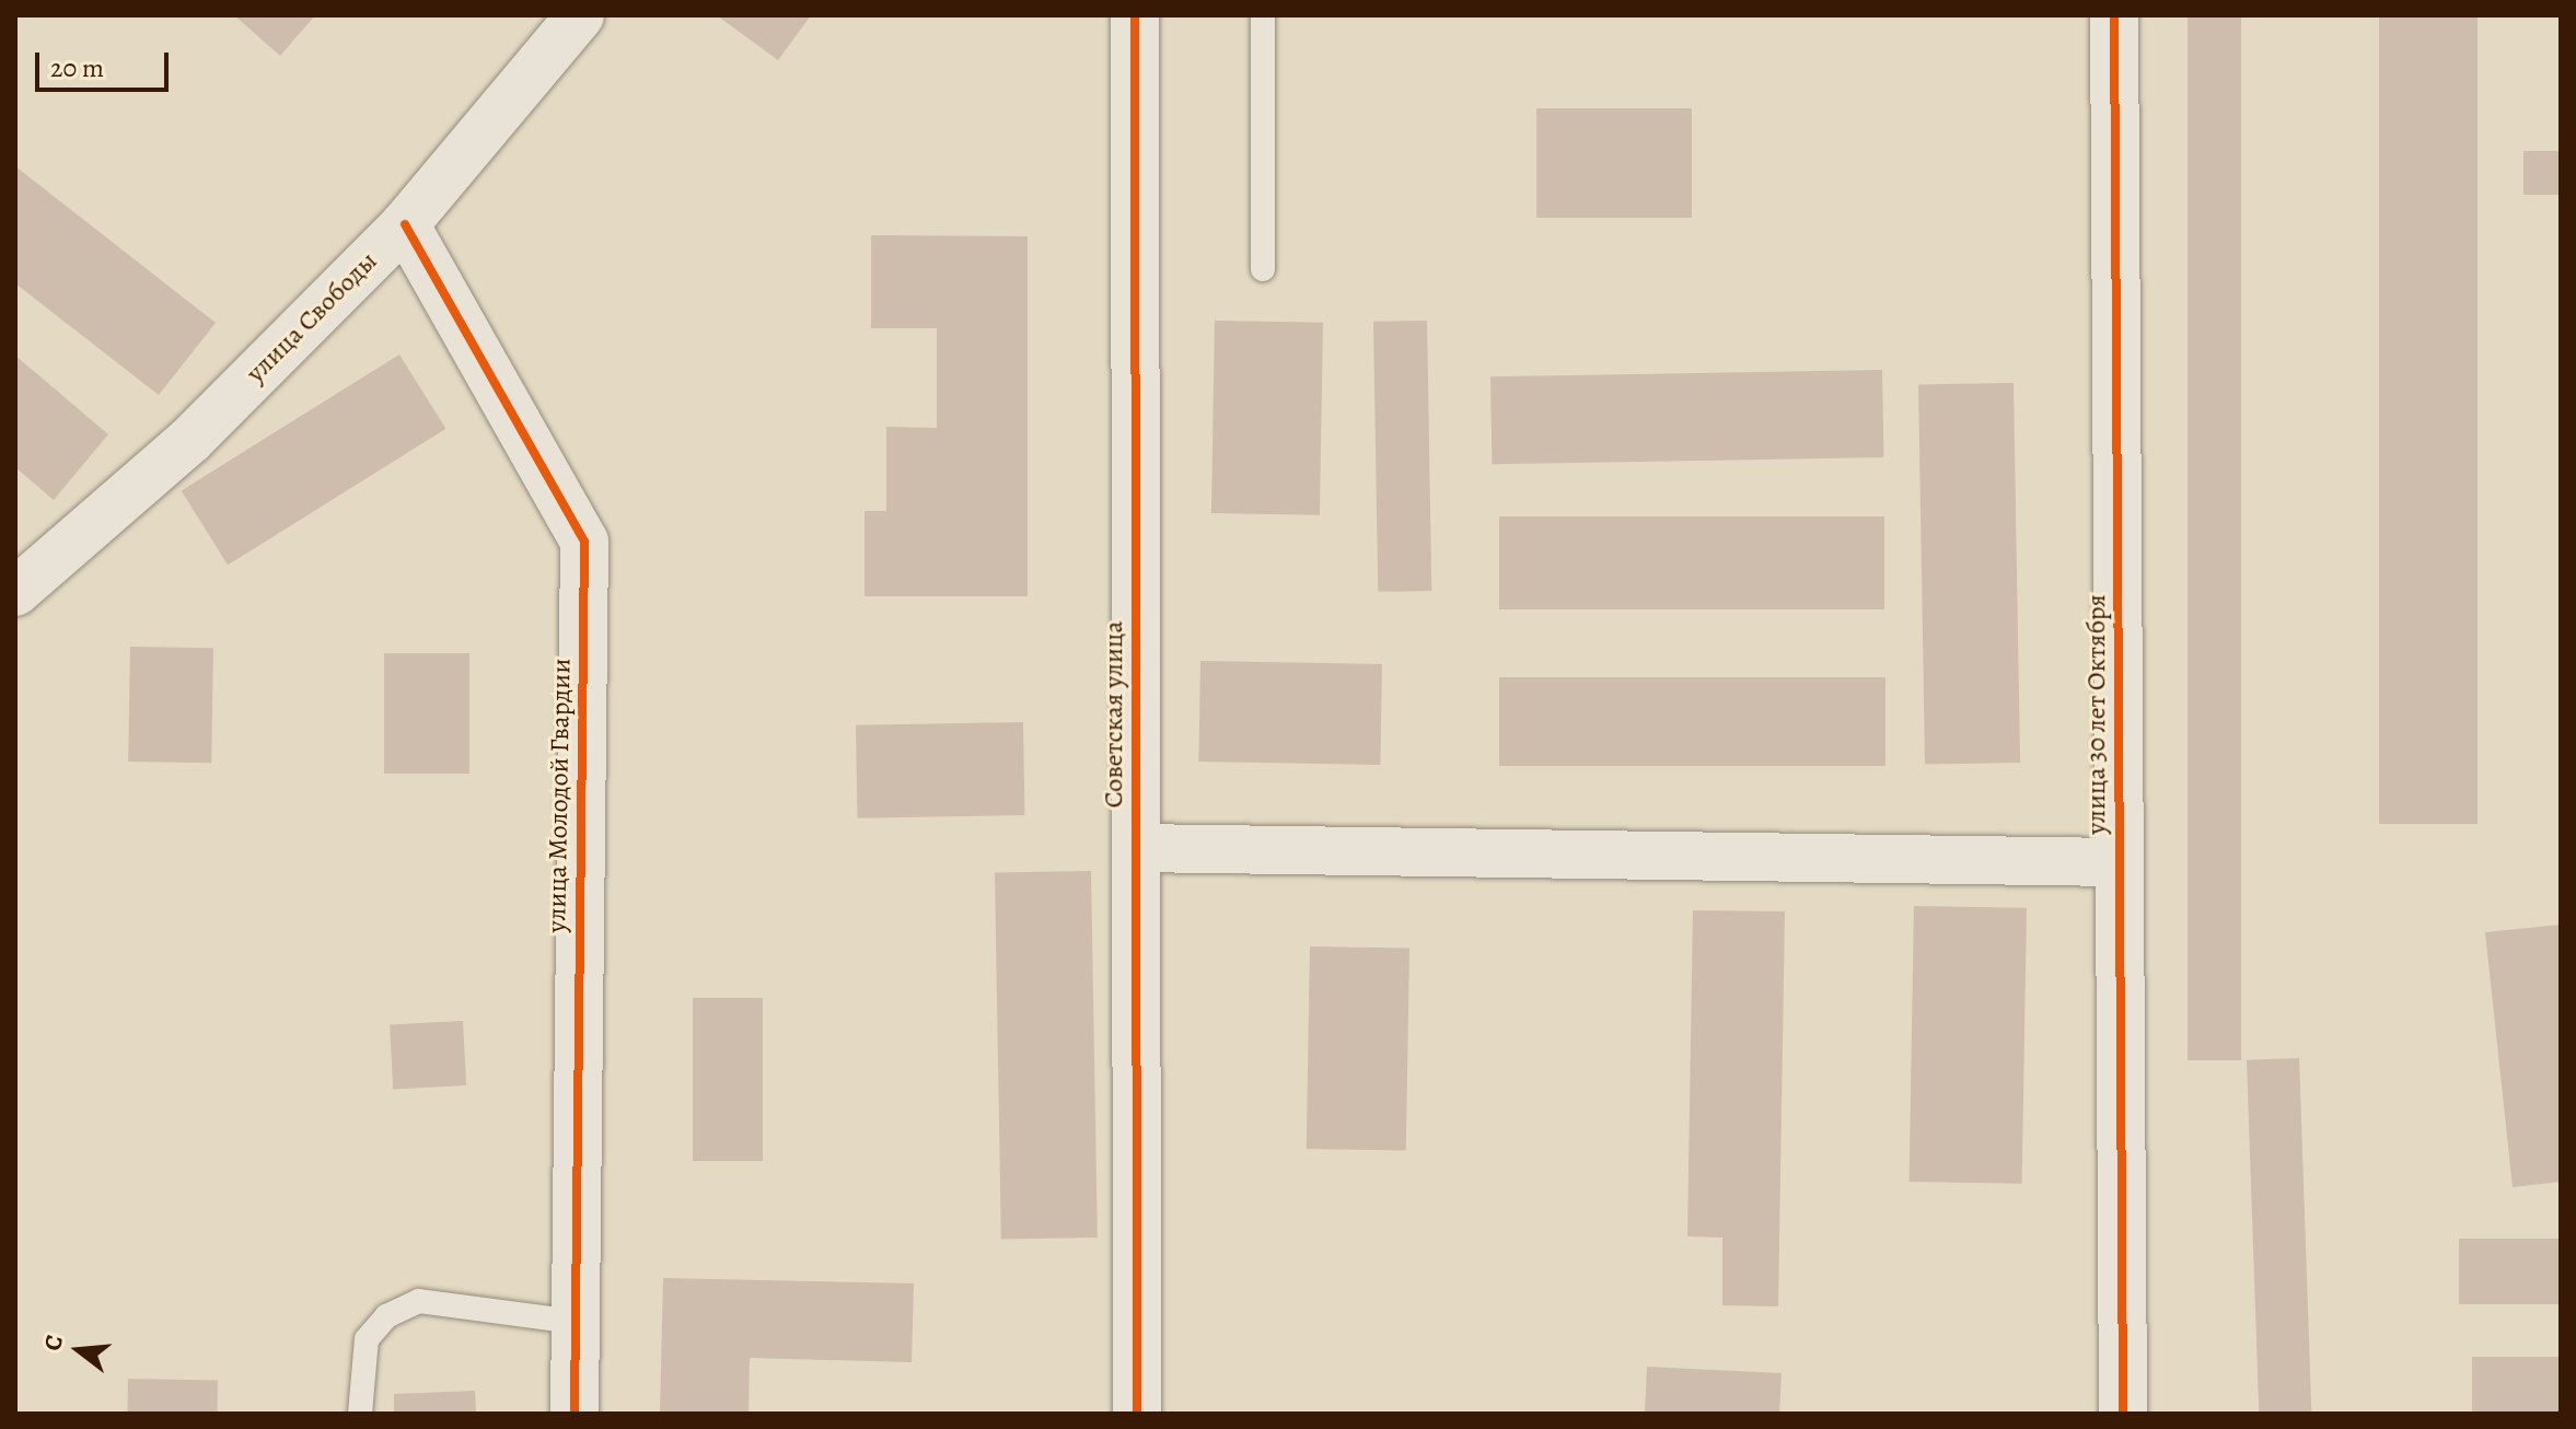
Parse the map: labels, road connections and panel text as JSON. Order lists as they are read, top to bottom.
{
  "streets": {
    "street": [
      "улица Свободы",
      "Советская улица",
      "улица 30 лет Октября",
      "улица Молодой Гвардии"
    ]
  },
  "crossings": [
    ["улица Свободы", "улица Молодой Гвардии"]
  ],
  "scale_bar": "20 m",
  "north": "left"
}
